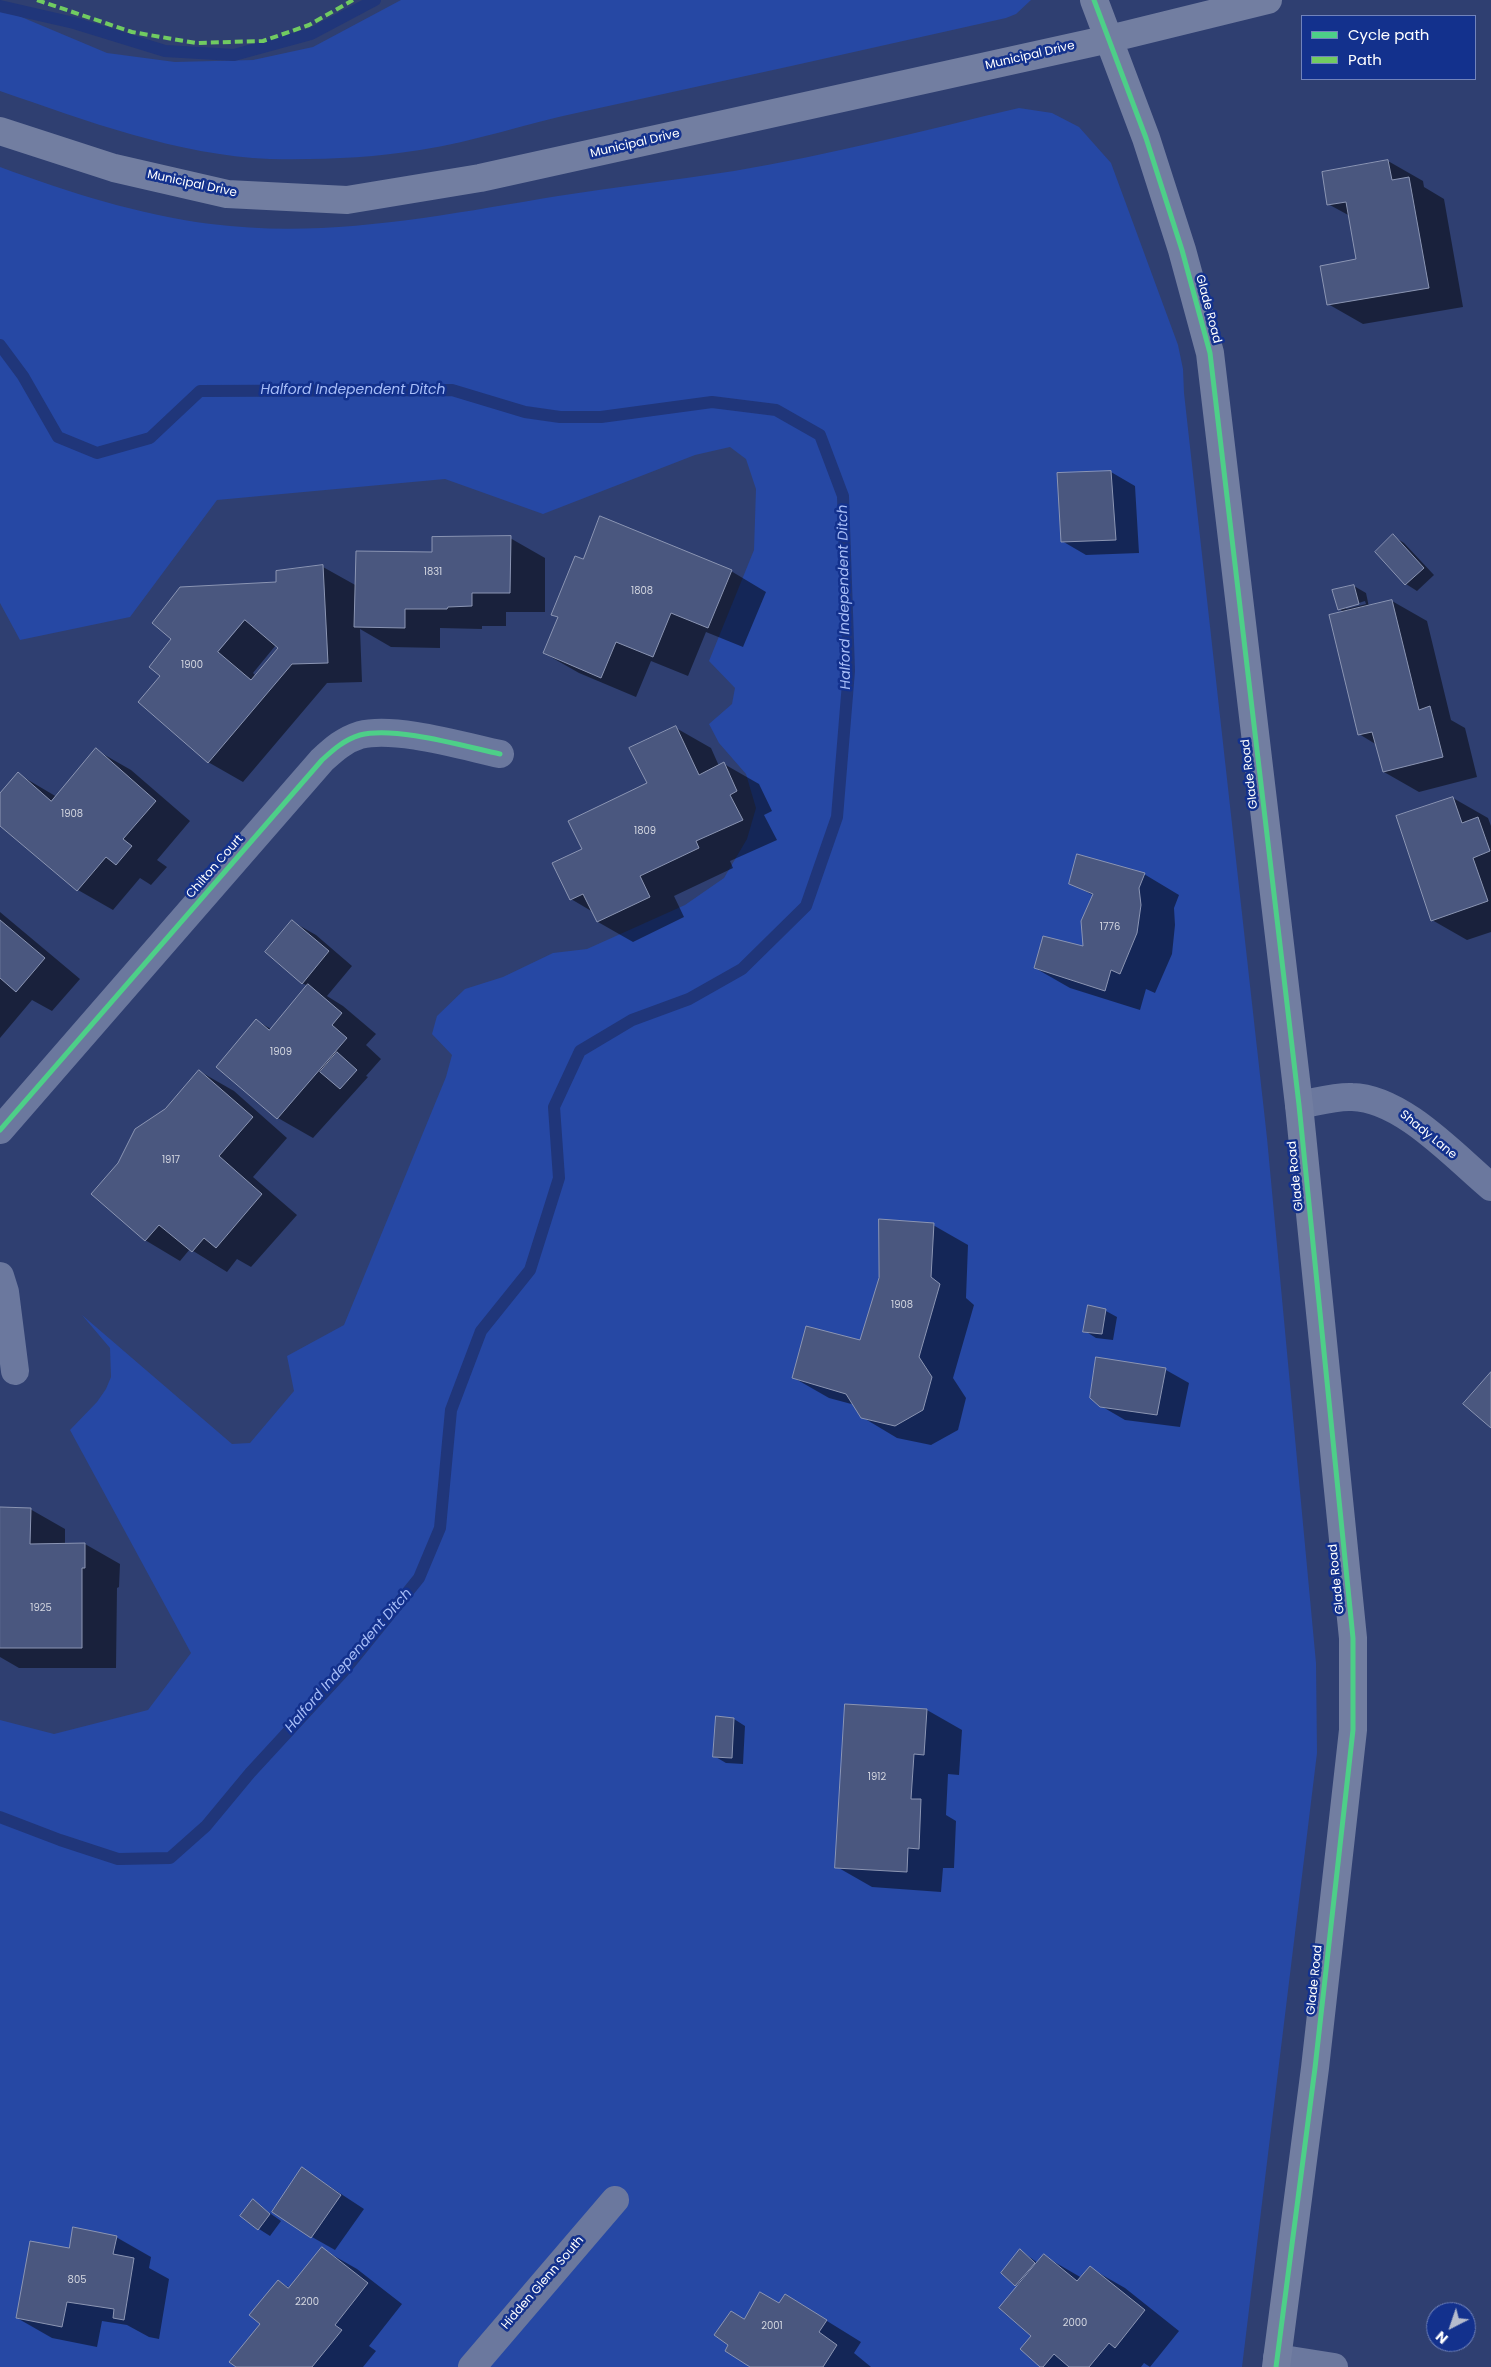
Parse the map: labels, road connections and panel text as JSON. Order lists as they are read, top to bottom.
{
  "streets": {
    "street": [
      "Municipal Drive",
      "Glade Road",
      "Chilton Court",
      "Shady Lane",
      "Hidden Glenn South"
    ]
  },
  "crossings": [
    ["Municipal Drive", "Glade Road"],
    ["Glade Road", "Shady Lane"]
  ],
  "water": ["Halford Independent Ditch"],
  "house_numbers": [
    "1831",
    "1808",
    "1900",
    "1908",
    "1809",
    "1776",
    "1909",
    "1917",
    "1908",
    "1925",
    "1912",
    "805",
    "2200",
    "2000",
    "2001"
  ],
  "legend": ["Cycle path", "Path"],
  "north": "bottom left"
}
